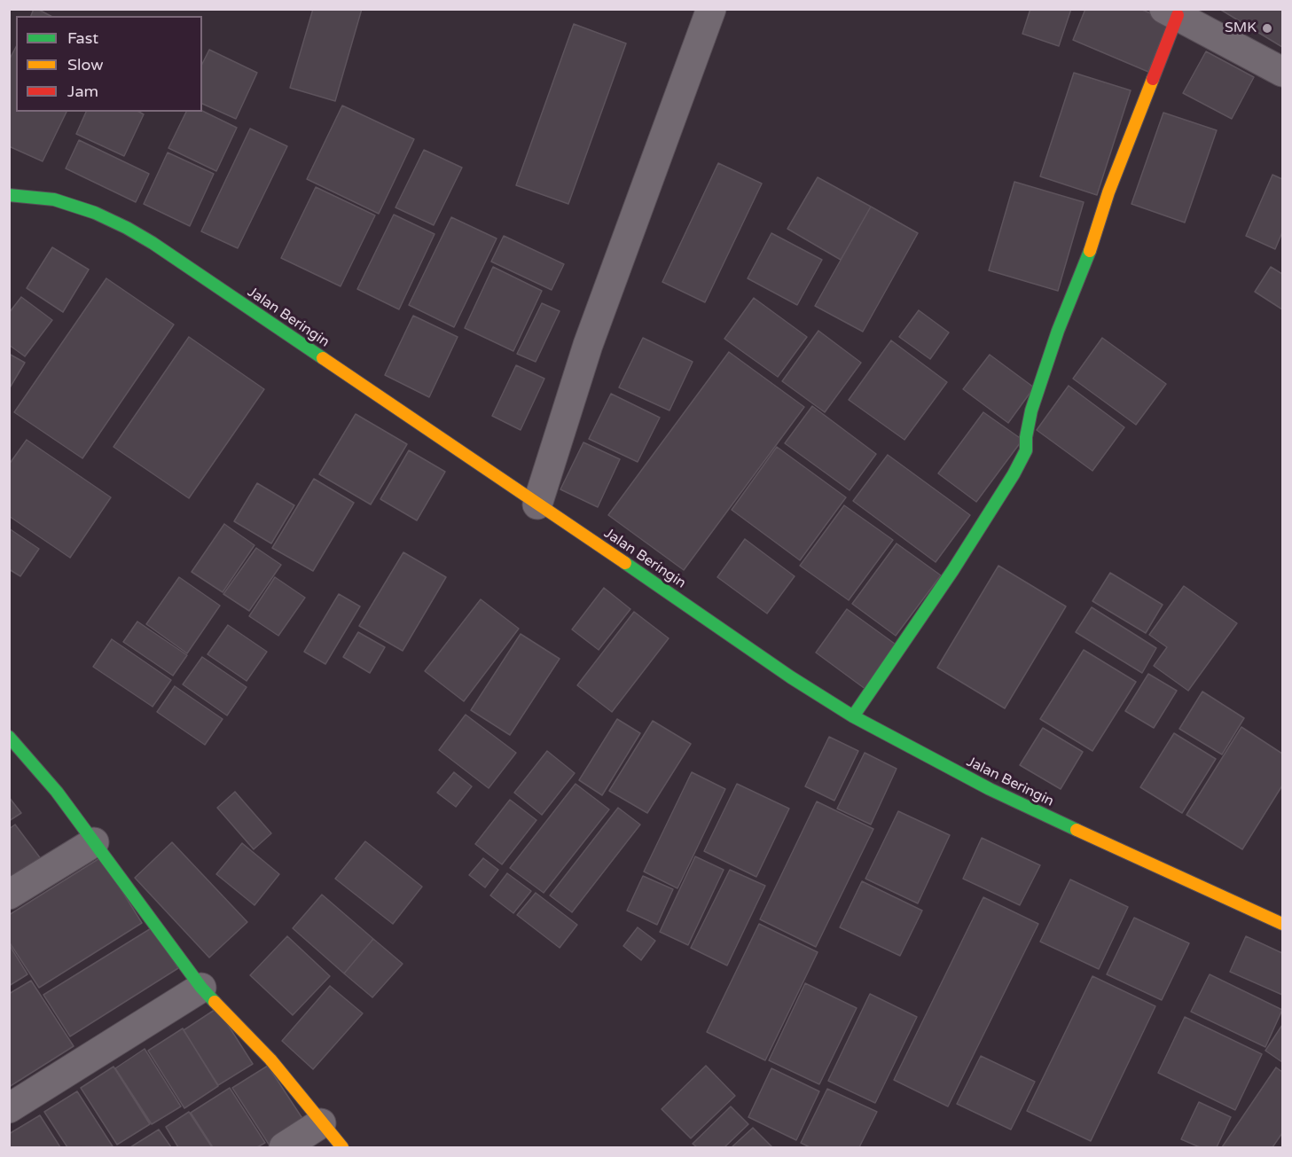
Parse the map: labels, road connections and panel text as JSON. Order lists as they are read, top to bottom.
{
  "streets": {
    "street": ["Jalan Beringin"]
  },
  "places": ["SMK"],
  "legend": ["Fast", "Slow", "Jam"]
}
